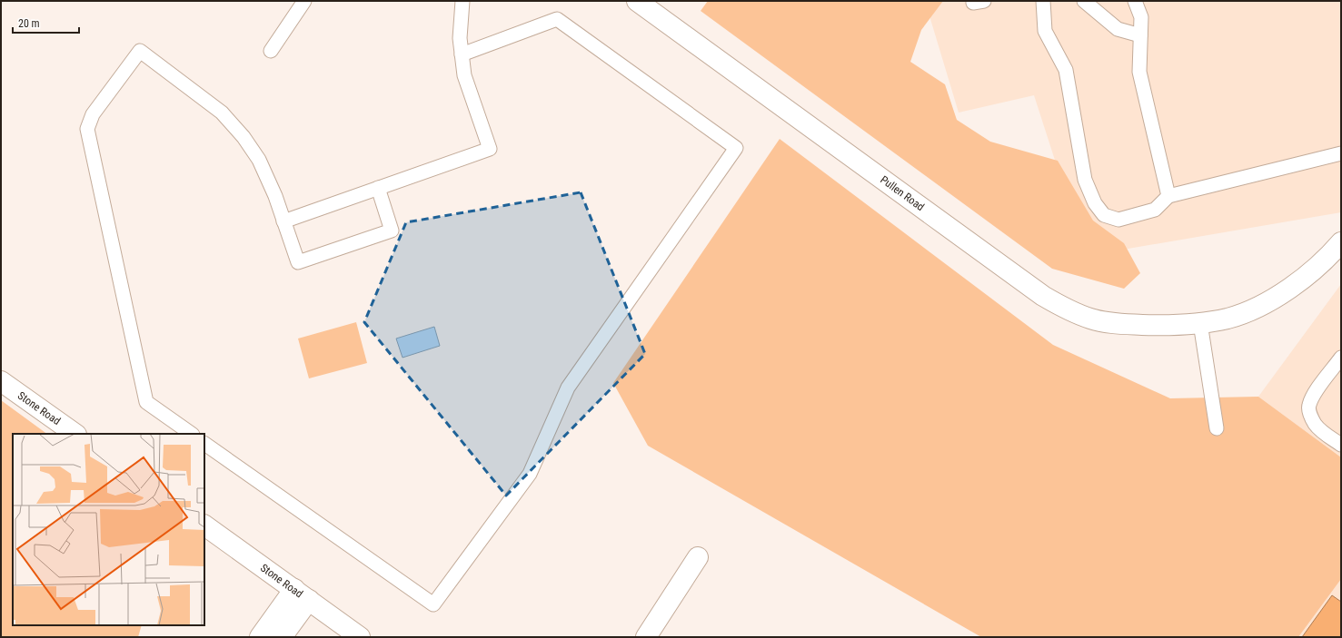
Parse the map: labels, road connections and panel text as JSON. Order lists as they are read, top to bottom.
{
  "streets": {
    "street": ["Pullen Road", "Stone Road"]
  },
  "scale_bar": "20 m"
}
